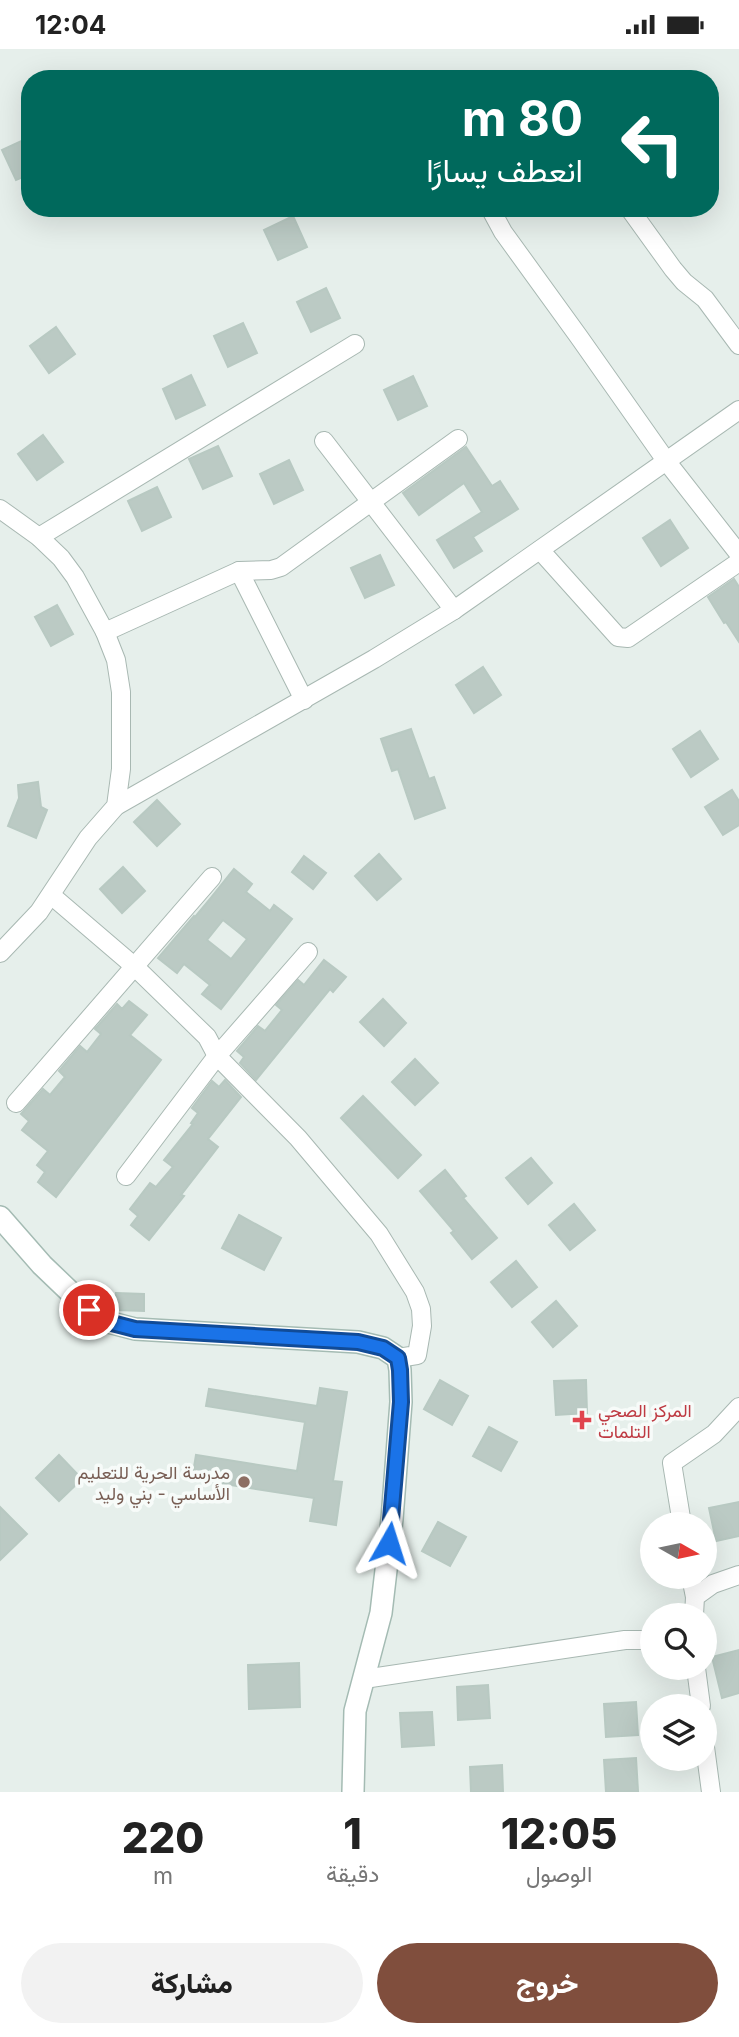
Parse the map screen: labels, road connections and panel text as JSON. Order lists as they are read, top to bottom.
{
  "places": {
    "health": ["المركز الصحي التلمات"],
    "other": ["مدرسة الحرية للتعليم الأساسي - بني وليد"]
  },
  "north": "right",
  "page": {
    "status": "12:04",
    "turn": ["80 m", "انعطف يسارًا"],
    "eta": [
      "12:05",
      "الوصول",
      "1",
      "دقيقة",
      "220",
      "m"
    ],
    "buttons": ["خروج", "مشاركة"]
  }
}
